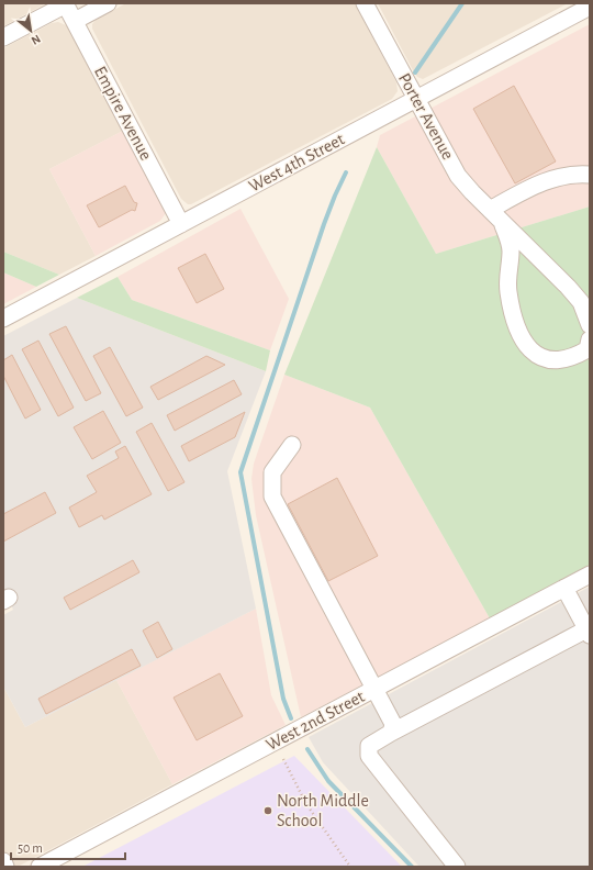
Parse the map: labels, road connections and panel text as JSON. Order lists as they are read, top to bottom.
{
  "streets": {
    "street": [
      "Empire Avenue",
      "Porter Avenue",
      "West 4th Street",
      "West 2nd Street"
    ]
  },
  "crossings": [
    ["Empire Avenue", "West 4th Street"],
    ["Porter Avenue", "West 4th Street"]
  ],
  "places": ["North Middle School"],
  "scale_bar": "50 m",
  "north": "bottom right"
}
